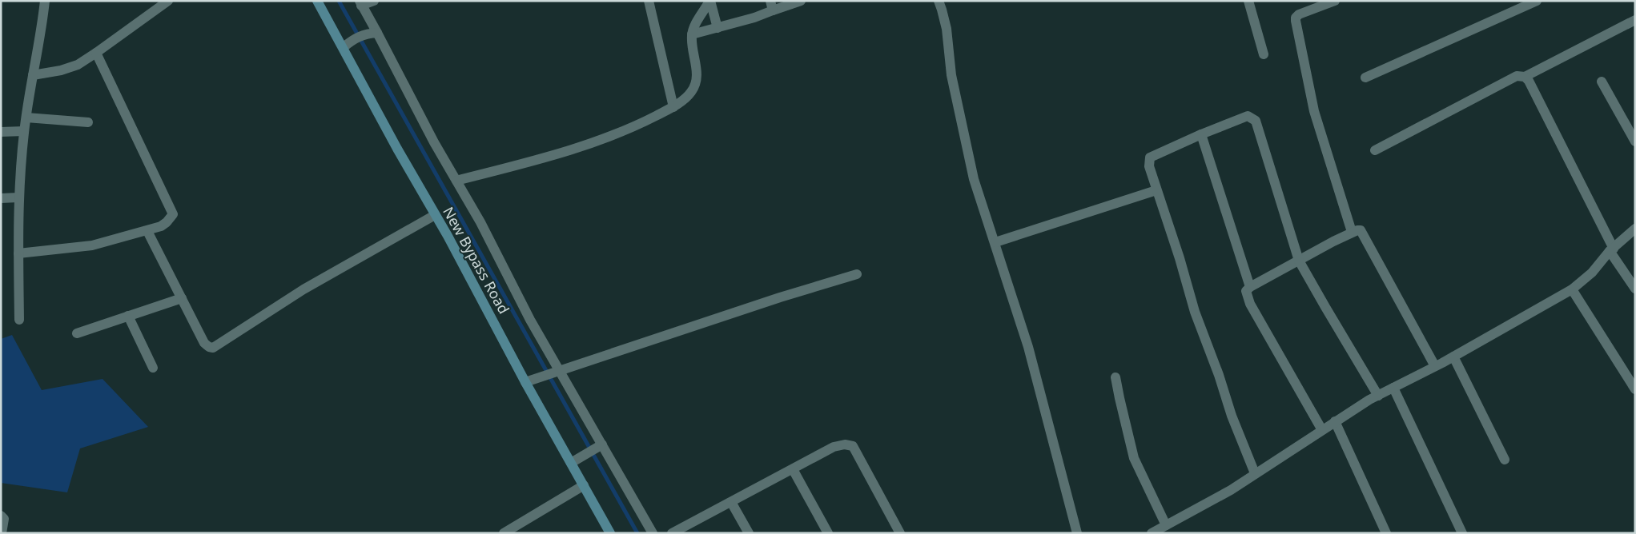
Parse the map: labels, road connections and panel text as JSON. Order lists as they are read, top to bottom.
{
  "streets": {
    "main road": ["New Bypass Road"]
  }
}
